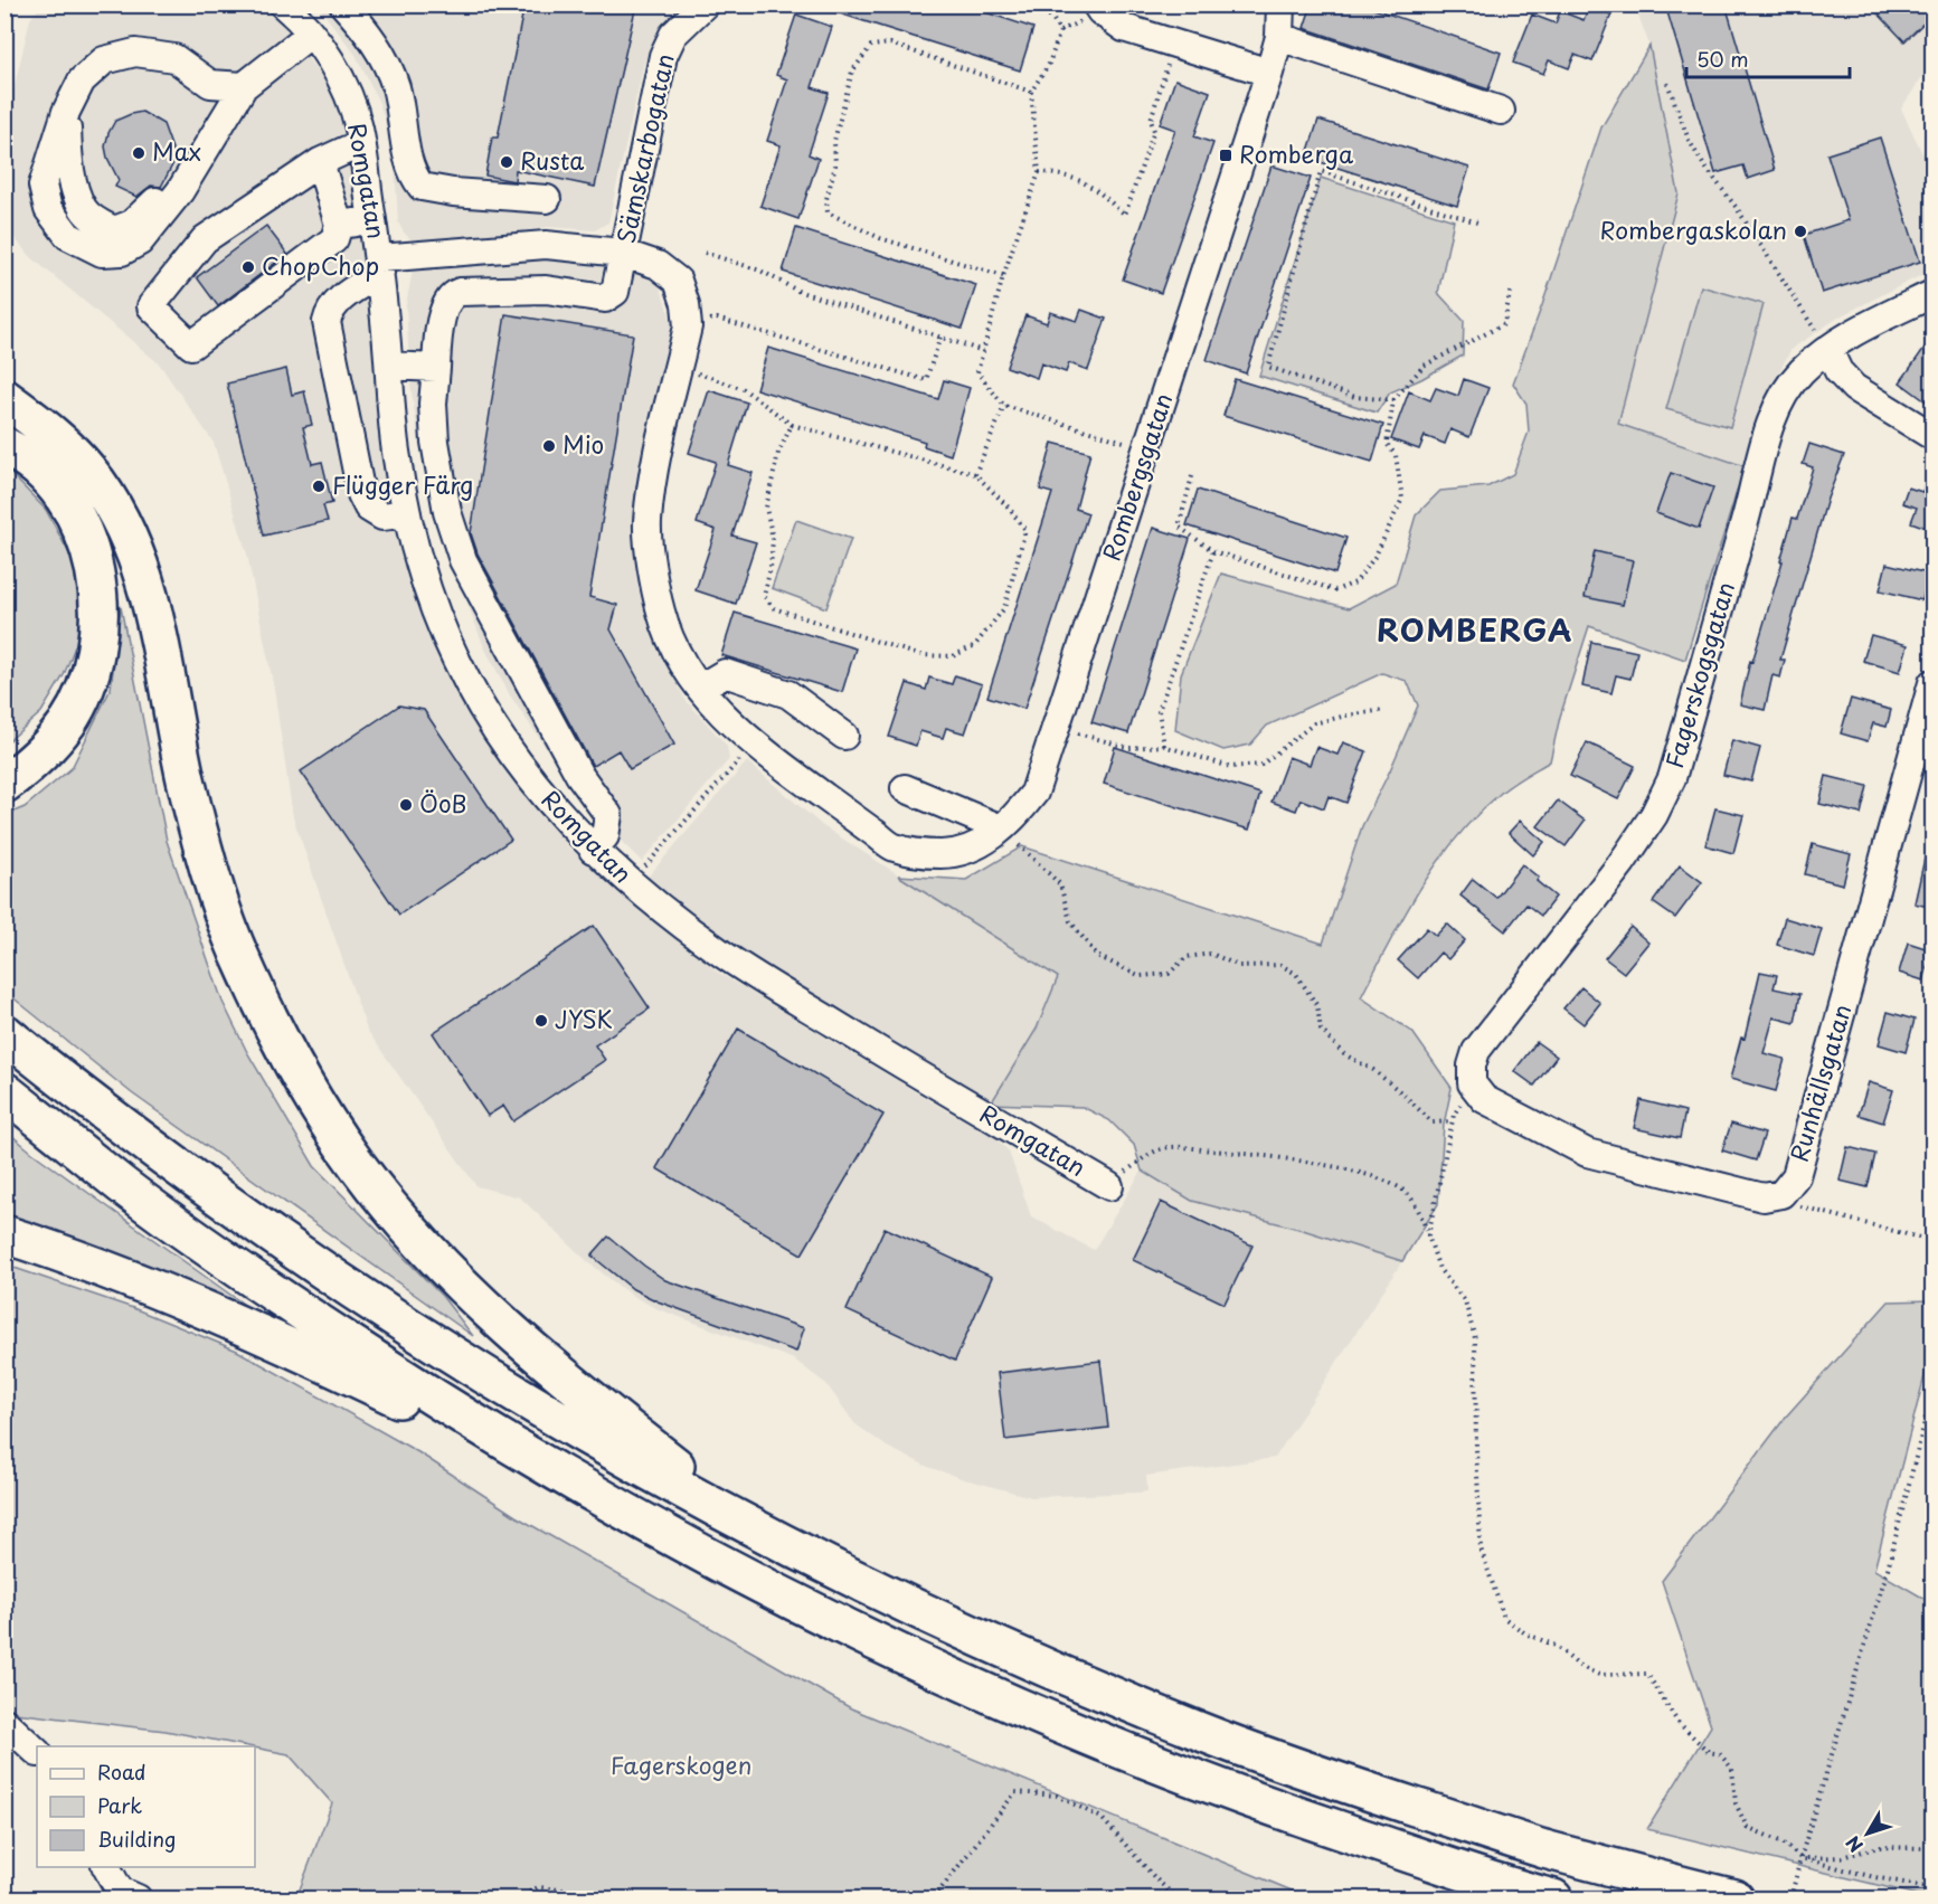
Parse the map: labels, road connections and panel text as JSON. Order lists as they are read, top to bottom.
{
  "streets": {
    "street": [
      "Sämskarbogatan",
      "Romgatan",
      "Rombergsgatan",
      "Fagerskogsgatan",
      "Runhällsgatan"
    ]
  },
  "crossings": [
    ["Sämskarbogatan", "Romgatan"],
    ["Sämskarbogatan", "Rombergsgatan"]
  ],
  "districts": ["ROMBERGA"],
  "parks": ["Fagerskogen"],
  "places": {
    "other": [
      "Max",
      "Rusta",
      "Rombergaskolan",
      "ChopChop",
      "Mio",
      "Flügger Färg",
      "ÖoB",
      "JYSK"
    ],
    "transit": ["Romberga"]
  },
  "legend": ["Road", "Park", "Building"],
  "scale_bar": "50 m",
  "north": "bottom left"
}
